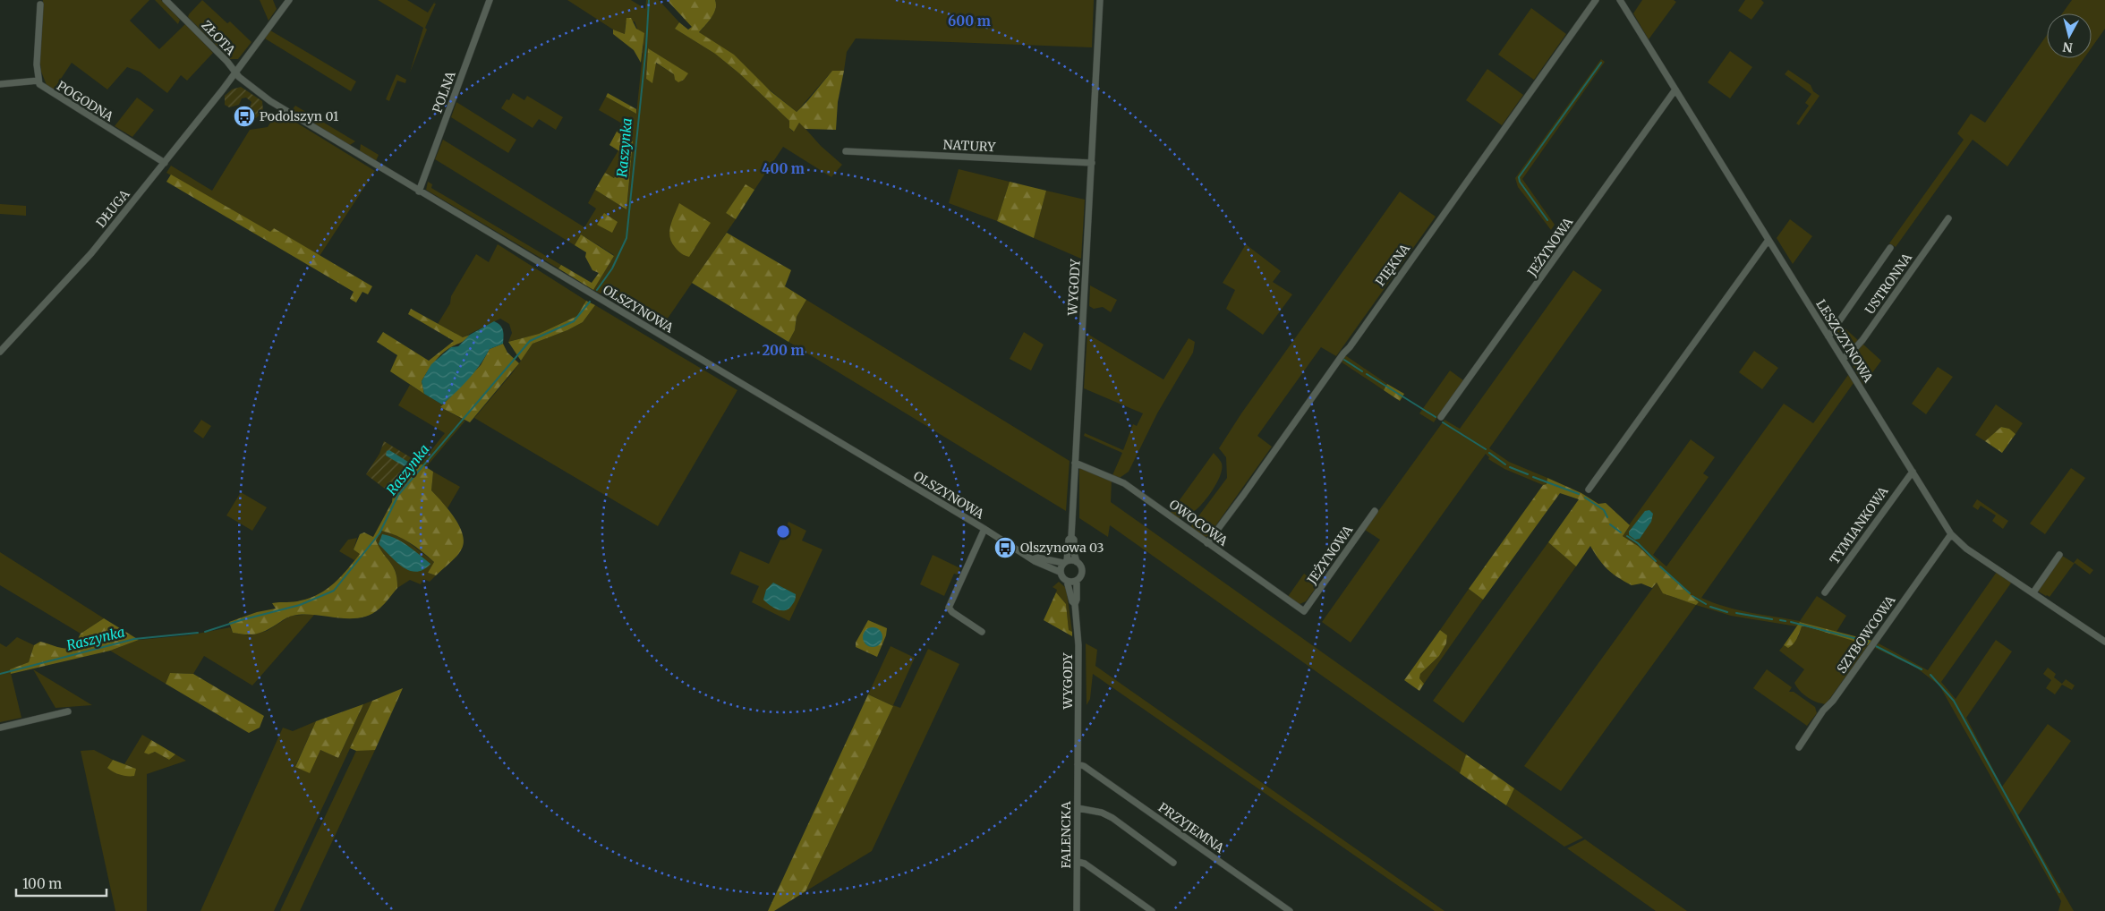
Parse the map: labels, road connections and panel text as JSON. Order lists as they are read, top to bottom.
{
  "streets": {
    "street": [
      "ZŁOTA",
      "POLNA",
      "POGODNA",
      "NATURY",
      "DŁUGA",
      "JEŻYNOWA",
      "PIĘKNA",
      "USTRONNA",
      "WYGODY",
      "OLSZYNOWA",
      "LESZCZYNOWA",
      "OWOCOWA",
      "TYMIANKOWA",
      "SZYBOWCOWA",
      "PRZYJEMNA",
      "FALENCKA"
    ]
  },
  "crossings": [
    ["ZŁOTA", "DŁUGA"],
    ["ZŁOTA", "OLSZYNOWA"],
    ["POLNA", "OLSZYNOWA"],
    ["POGODNA", "DŁUGA"],
    ["NATURY", "WYGODY"],
    ["DŁUGA", "OLSZYNOWA"],
    ["JEŻYNOWA", "LESZCZYNOWA"],
    ["JEŻYNOWA", "OWOCOWA"],
    ["PIĘKNA", "OWOCOWA"],
    ["USTRONNA", "LESZCZYNOWA"],
    ["WYGODY", "OLSZYNOWA"],
    ["WYGODY", "OWOCOWA"],
    ["WYGODY", "PRZYJEMNA"],
    ["WYGODY", "FALENCKA"],
    ["LESZCZYNOWA", "TYMIANKOWA"],
    ["LESZCZYNOWA", "SZYBOWCOWA"],
    ["PRZYJEMNA", "FALENCKA"]
  ],
  "water": ["Raszynka"],
  "places": {
    "bus stop": ["Podolszyn 01", "Olszynowa 03"]
  },
  "scale_bar": "100 m",
  "north": "bottom",
  "rings": ["600 m", "400 m", "200 m"]
}
